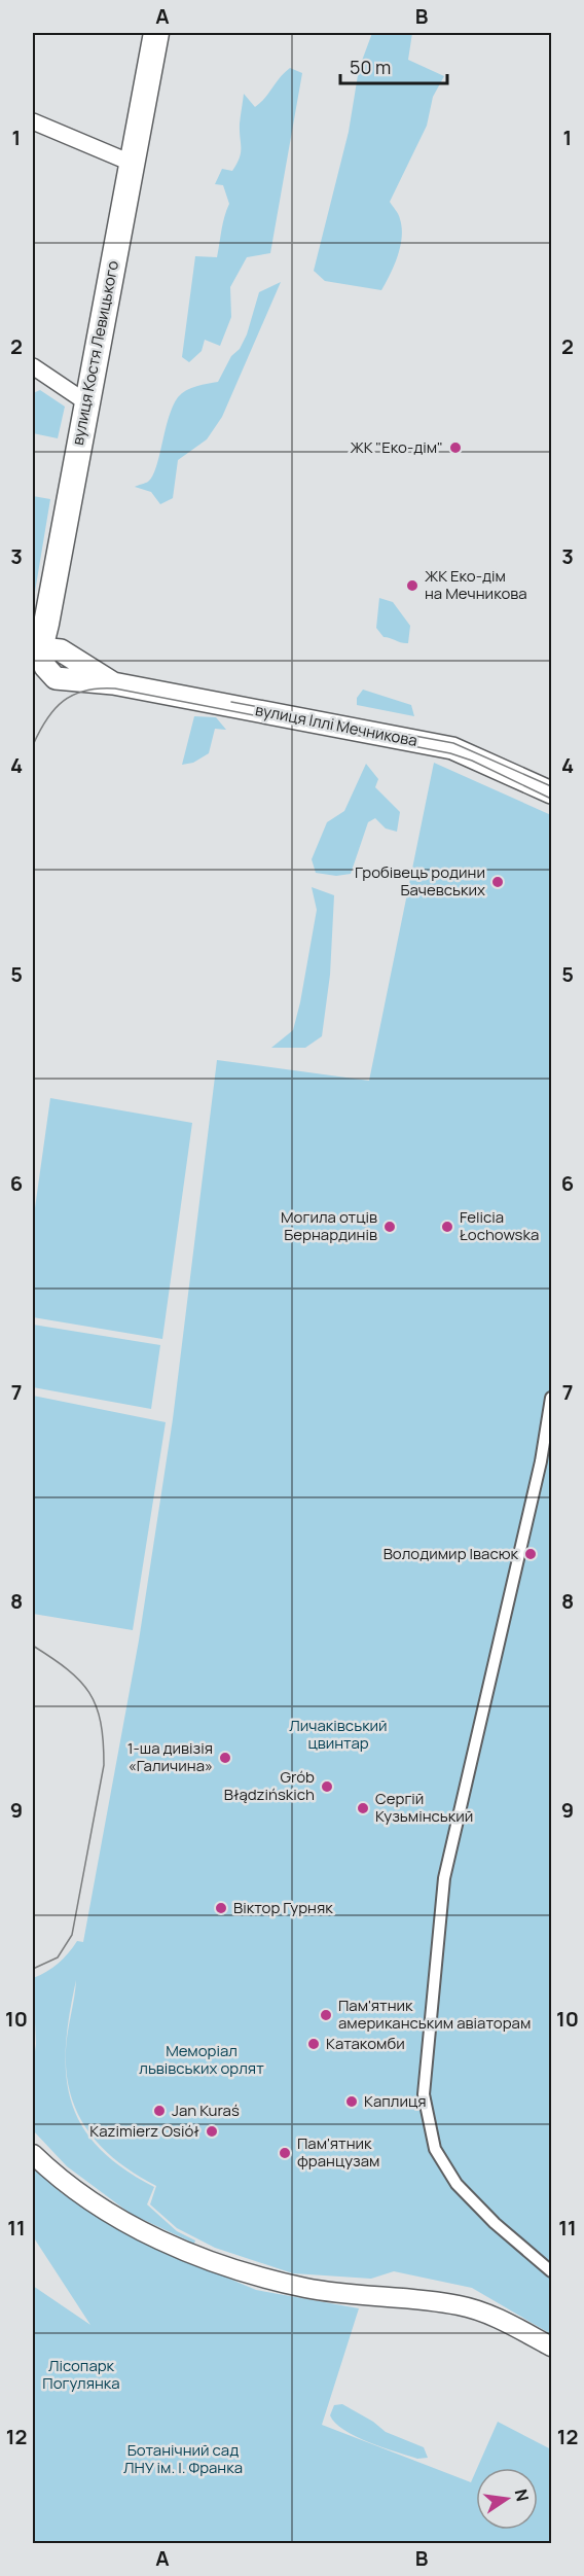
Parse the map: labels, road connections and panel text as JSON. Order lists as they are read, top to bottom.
{
  "streets": {
    "main road": ["вулиця Костя Левицького", "вулиця Іллі Мечникова"]
  },
  "crossings": [
    ["вулиця Костя Левицького", "вулиця Іллі Мечникова"]
  ],
  "parks": [
    "Личаківський цвинтар",
    "Меморіал львівських орлят",
    "Лісопарк Погулянка",
    "Ботанічний сад ЛНУ ім. І. Франка"
  ],
  "places": [
    "ЖК \"Еко-дім\"",
    "ЖК Еко-дім на Мечникова",
    "Гробівець родини Бачевських",
    "Могила отців Бернардинів",
    "Felicia Łochowska",
    "Володимир Івасюк",
    "1-ша дивізія «Галичина»",
    "Grób Błądzińskich",
    "Сергій Кузьмінський",
    "Віктор Гурняк",
    "Пам'ятник американським авіаторам",
    "Катакомби",
    "Каплиця",
    "Jan Kuraś",
    "Kazimierz Osiół",
    "Пам'ятник французам"
  ],
  "scale_bar": "50 m",
  "north": "right",
  "grid": {
    "columns": ["A", "B"],
    "rows": [
      "1",
      "2",
      "3",
      "4",
      "5",
      "6",
      "7",
      "8",
      "9",
      "10",
      "11",
      "12"
    ]
  }
}
